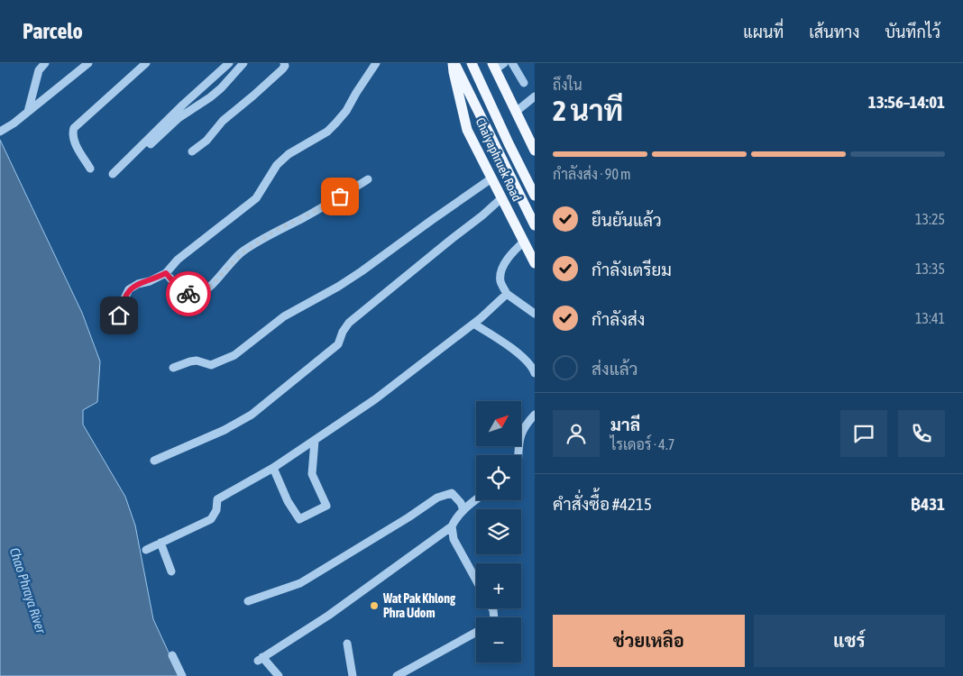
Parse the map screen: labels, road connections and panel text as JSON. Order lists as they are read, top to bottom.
{
  "streets": {
    "main road": ["Chaiyaphruek Road"]
  },
  "water": ["Chao Phraya River"],
  "places": ["Wat Pak Khlong Phra Udom"],
  "north": "top right",
  "page": {
    "header": "Parcelo",
    "nav": ["แผนที่", "เส้นทาง", "บันทึกไว้"],
    "heading": ["2 นาที", "ถึงใน", "13:56–14:01"],
    "panel": [
      "มาลี",
      "ไรเดอร์ · 4.7",
      "คำสั่งซื้อ #4215",
      "฿431"
    ],
    "bar": "กำลังส่ง · 90 m",
    "list": [
      ["ยืนยันแล้ว", "13:25"],
      ["กำลังเตรียม", "13:35"],
      ["กำลังส่ง", "13:41"],
      "ส่งแล้ว"
    ],
    "map_buttons": ["+", "−"],
    "buttons": ["ช่วยเหลือ", "แชร์"]
  }
}
